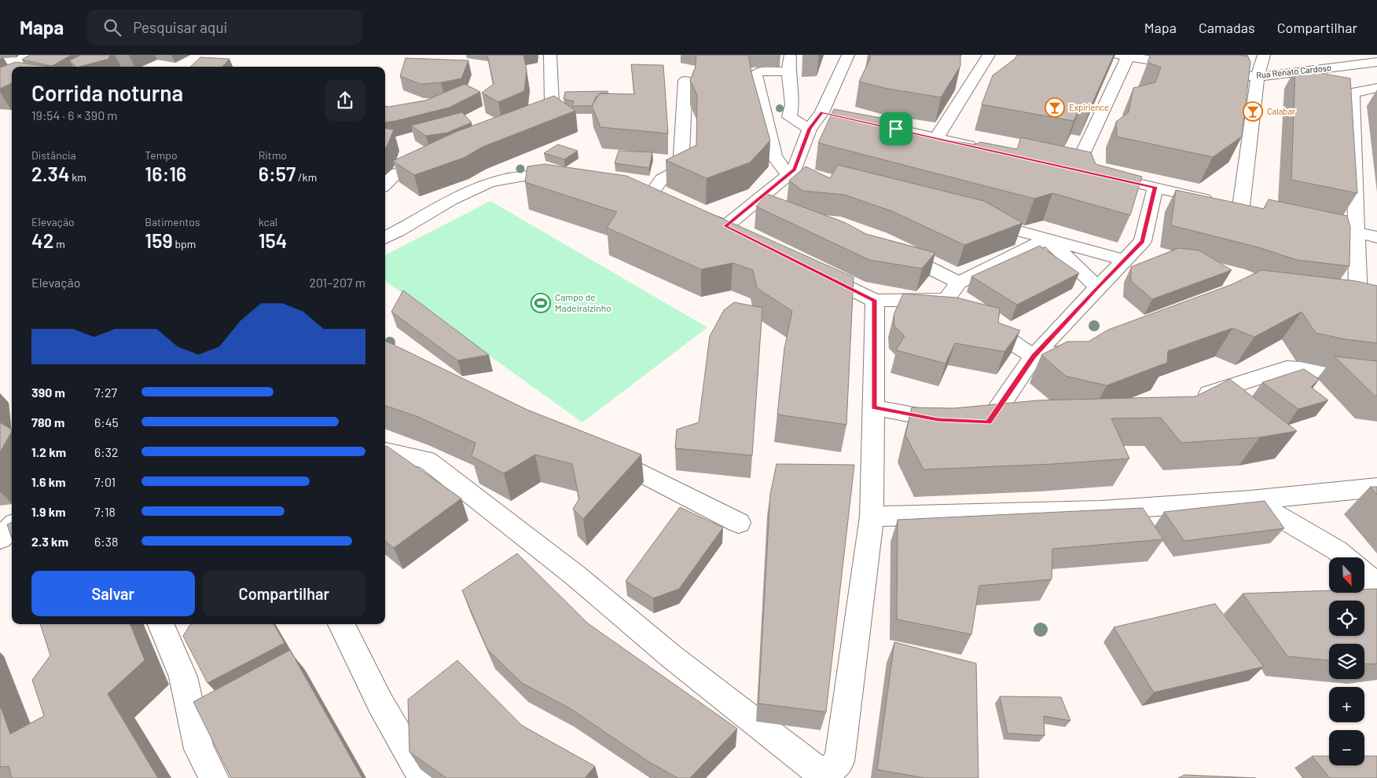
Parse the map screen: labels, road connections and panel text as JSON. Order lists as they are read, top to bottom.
{
  "streets": {
    "street": ["Rua Renato Cardoso"]
  },
  "places": {
    "bar": ["Expirience", "Calabar"],
    "sports": ["Campo de Madeiralzinho"]
  },
  "north": "bottom right",
  "page": {
    "header": "Mapa",
    "search": "Pesquisar aqui",
    "nav": ["Mapa", "Camadas", "Compartilhar"],
    "heading": ["Corrida noturna", "19:54 · 6 × 390 m"],
    "stats": [
      ["Distância", "2.34 km"],
      ["Tempo", "16:16"],
      ["Ritmo", "6:57 /km"],
      ["Elevação", "42 m"],
      ["Batimentos", "159 bpm"],
      ["kcal", "154"]
    ],
    "chart": ["Elevação", "201–207 m"],
    "list": [
      {
        "name": "390 m",
        "note": "7:27"
      },
      {
        "name": "780 m",
        "note": "6:45"
      },
      {
        "name": "1.2 km",
        "note": "6:32"
      },
      {
        "name": "1.6 km",
        "note": "7:01"
      },
      {
        "name": "1.9 km",
        "note": "7:18"
      },
      {
        "name": "2.3 km",
        "note": "6:38"
      }
    ],
    "map_buttons": ["+", "−"],
    "buttons": ["Salvar", "Compartilhar"]
  }
}
